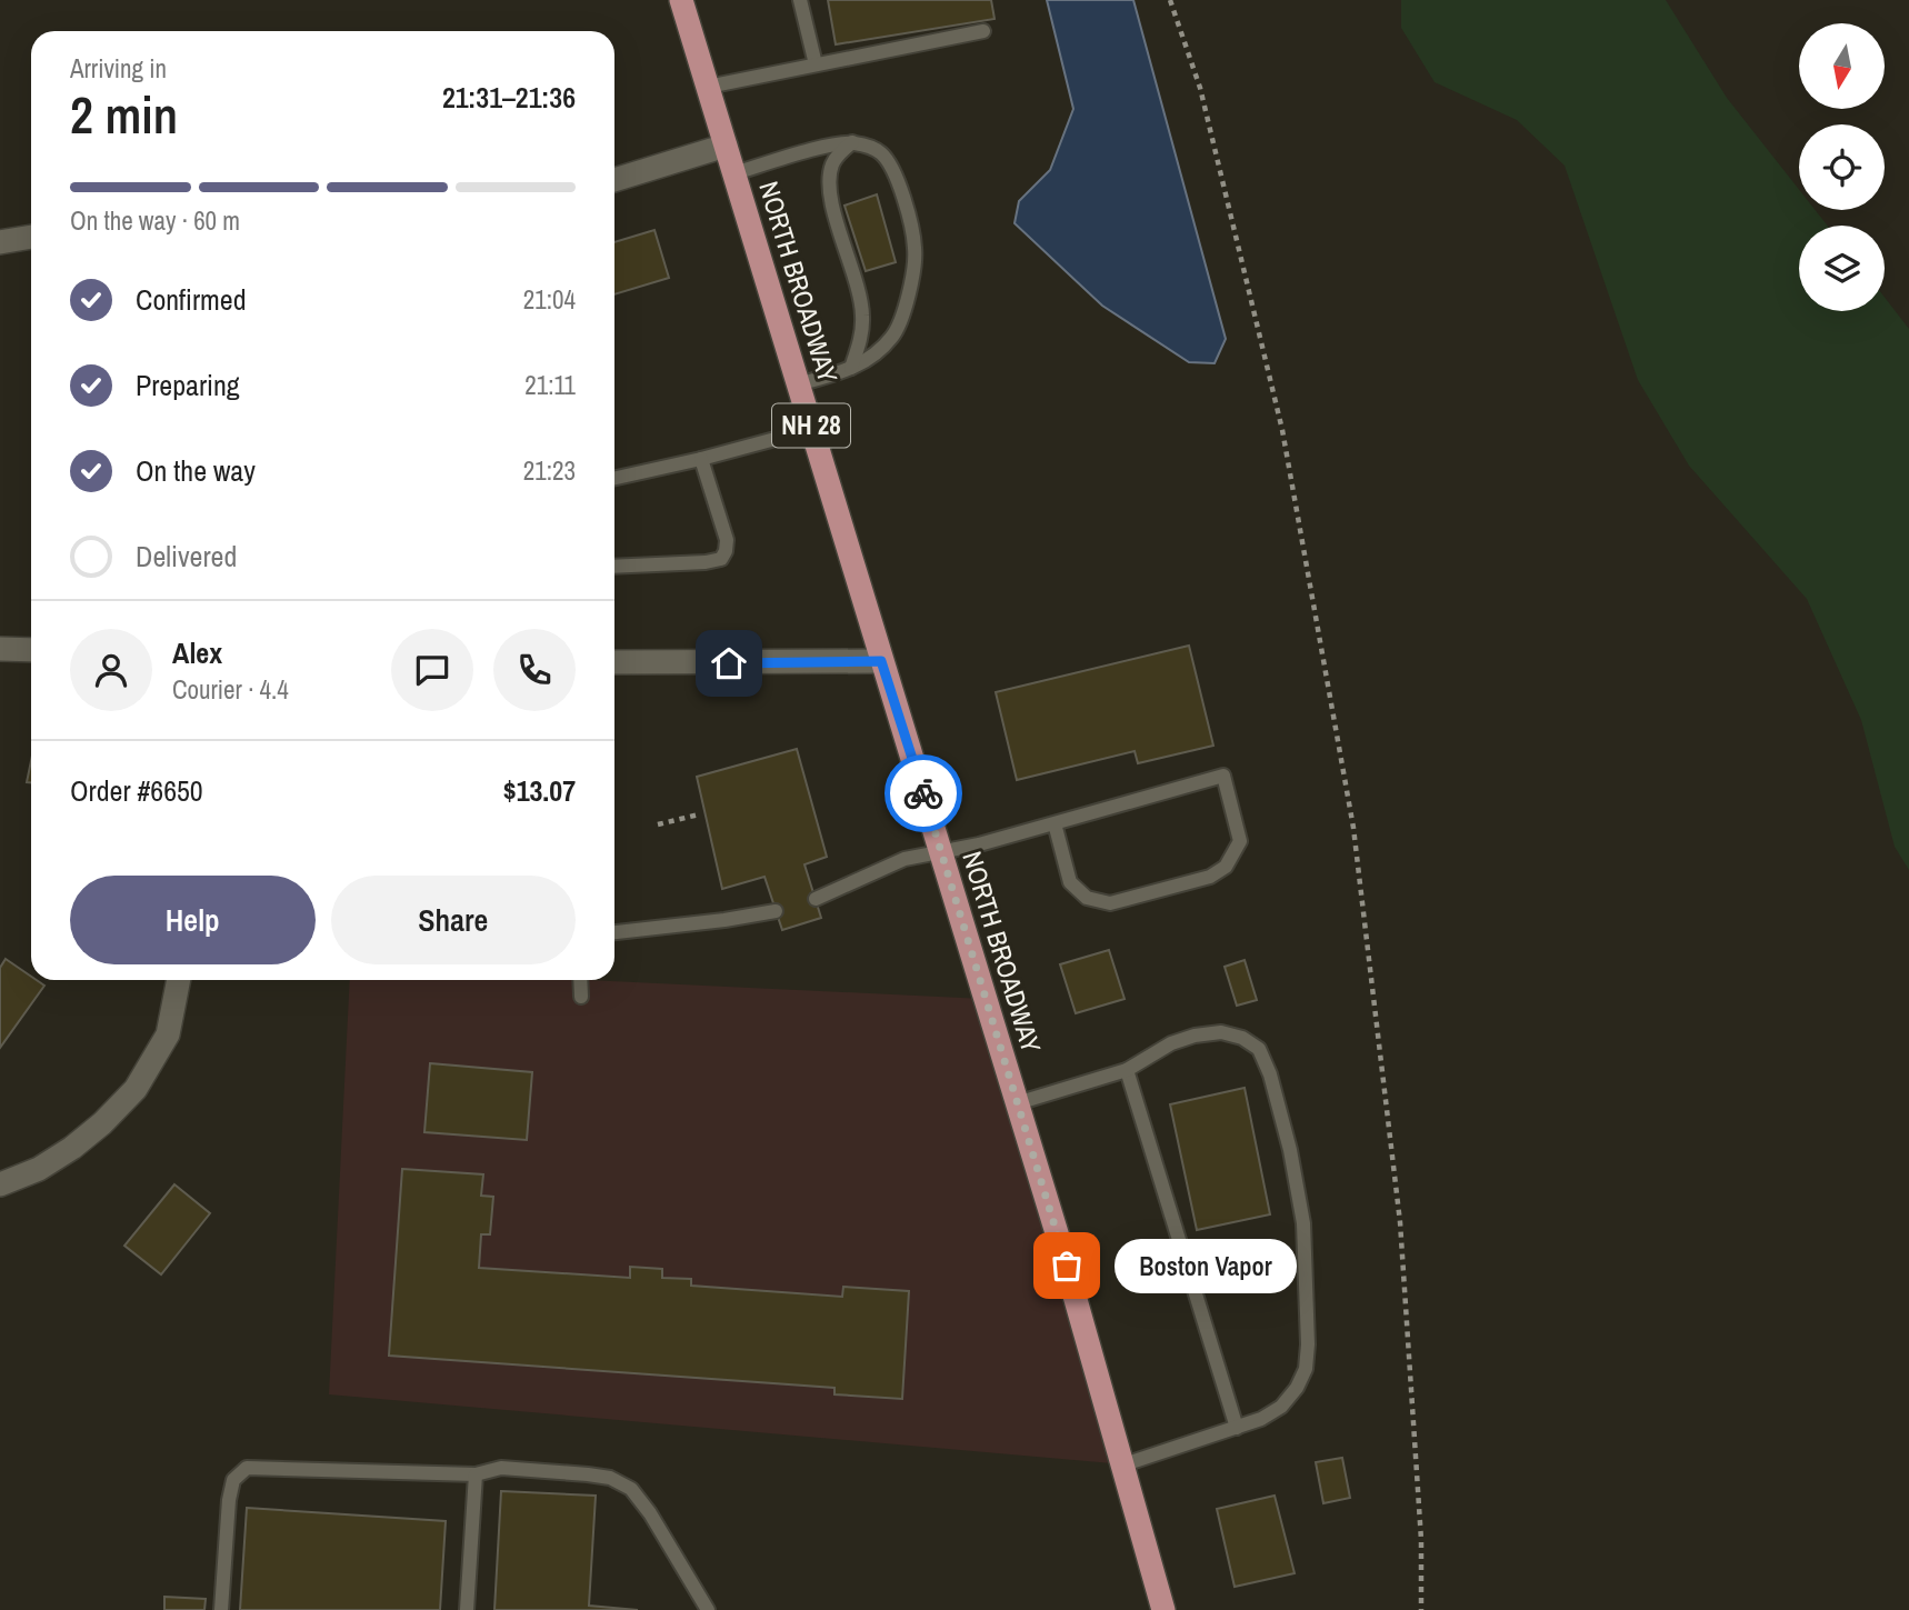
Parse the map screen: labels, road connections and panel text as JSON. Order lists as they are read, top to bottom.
{
  "streets": {
    "main road": ["NORTH BROADWAY", "NH 28"]
  },
  "places": ["Boston Vapor"],
  "north": "bottom",
  "page": {
    "heading": ["2 min", "Arriving in", "21:31–21:36"],
    "panel": [
      "Alex",
      "Courier · 4.4",
      "Order #6650",
      "$13.07"
    ],
    "bar": "On the way · 60 m",
    "list": [
      ["Confirmed", "21:04"],
      ["Preparing", "21:11"],
      ["On the way", "21:23"],
      "Delivered"
    ],
    "buttons": ["Help", "Share"],
    "bubble": "Boston Vapor"
  }
}
